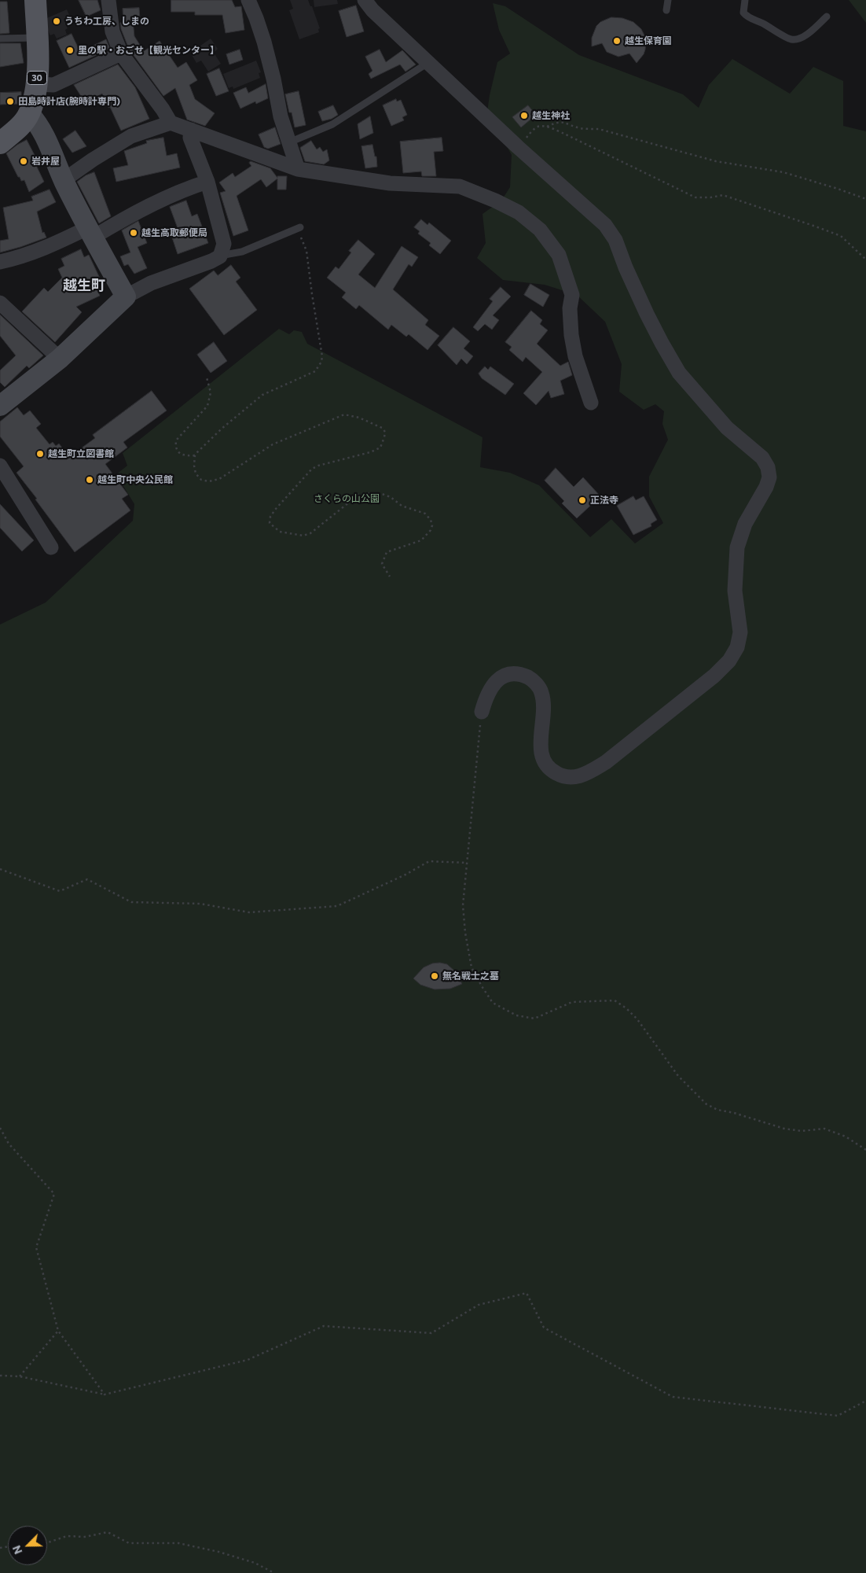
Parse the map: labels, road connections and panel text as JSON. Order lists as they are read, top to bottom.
{
  "streets": {
    "main road": ["30"]
  },
  "districts": ["越生町"],
  "parks": ["さくらの山公園"],
  "places": [
    "うちわ工房、しまの",
    "越生保育園",
    "里の駅・おごせ【観光センター】",
    "田島時計店(腕時計専門)",
    "越生神社",
    "岩井屋",
    "越生高取郵便局",
    "越生町立図書館",
    "越生町中央公民館",
    "正法寺",
    "無名戦士之墓"
  ],
  "north": "bottom left"
}
